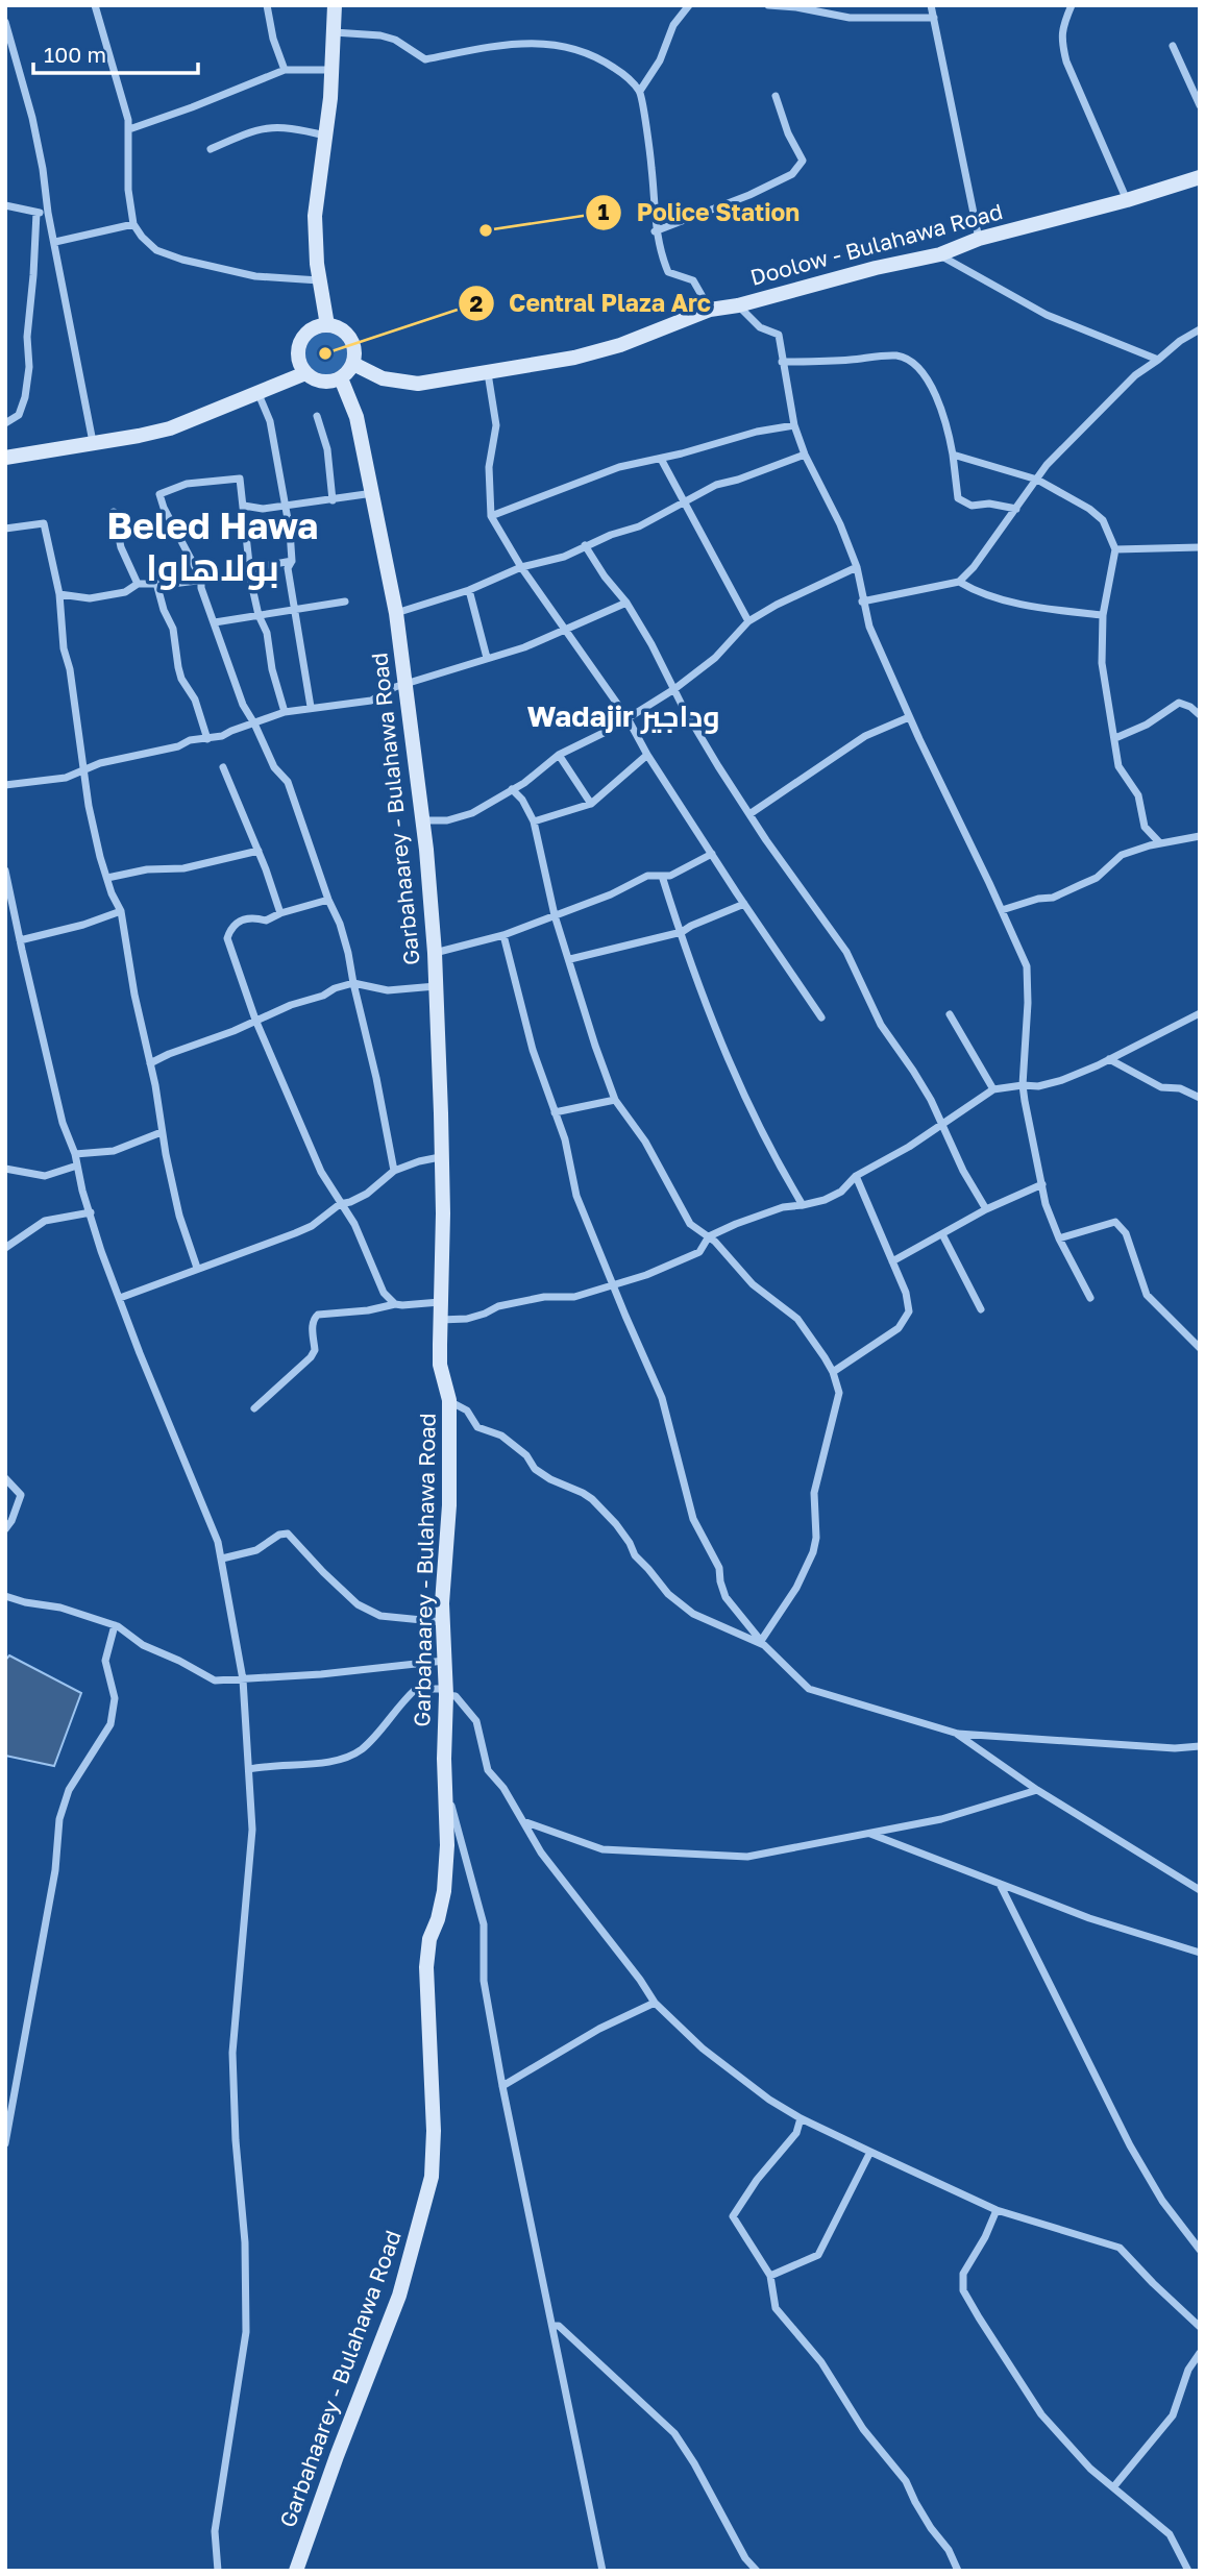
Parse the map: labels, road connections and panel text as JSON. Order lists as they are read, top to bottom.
{
  "streets": {
    "main road": ["Doolow - Bulahawa Road", "Garbahaarey - Bulahawa Road"]
  },
  "crossings": [
    ["Doolow - Bulahawa Road", "Garbahaarey - Bulahawa Road"]
  ],
  "districts": ["Beled Hawa بولاهاوا", "Wadajir وداجير"],
  "places": ["Police Station", "Central Plaza Arc"],
  "scale_bar": "100 m"
}
